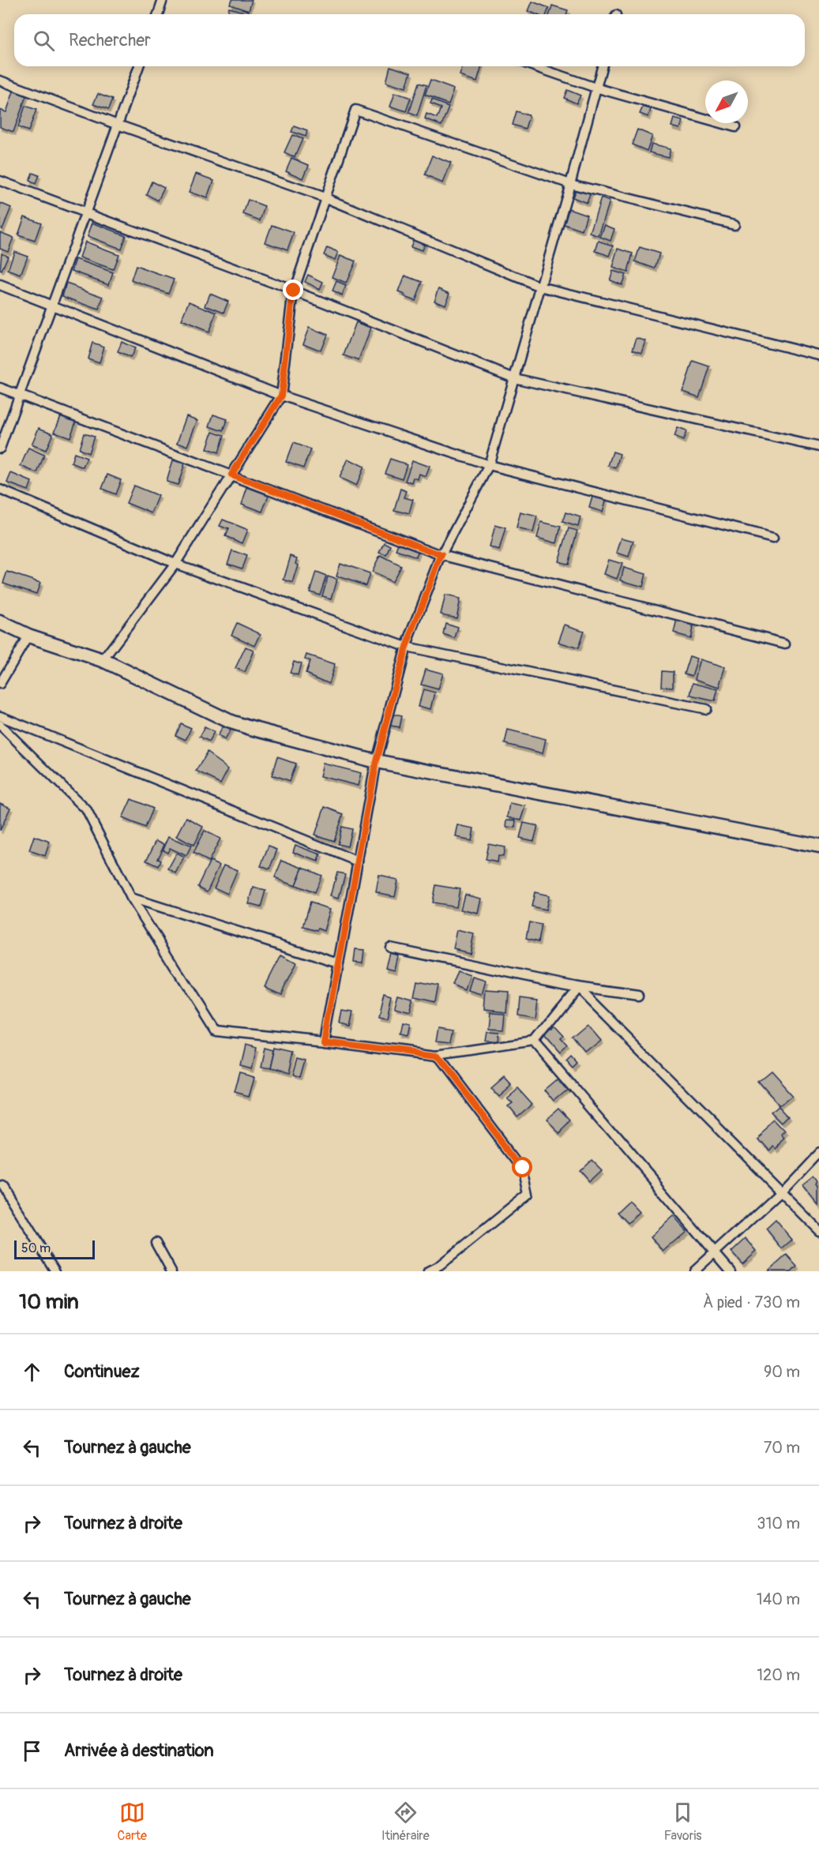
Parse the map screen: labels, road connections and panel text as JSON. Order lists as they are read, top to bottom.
{
  "scale_bar": "50 m",
  "north": "bottom left",
  "page": {
    "search": "Rechercher",
    "scale": "50 m",
    "heading": ["10 min", "À pied · 730 m"],
    "list": [
      ["Continuez", "90 m"],
      ["Tournez à gauche", "70 m"],
      ["Tournez à droite", "310 m"],
      ["Tournez à gauche", "140 m"],
      ["Tournez à droite", "120 m"],
      "Arrivée à destination"
    ],
    "nav": ["Carte", "Itinéraire", "Favoris"]
  }
}
